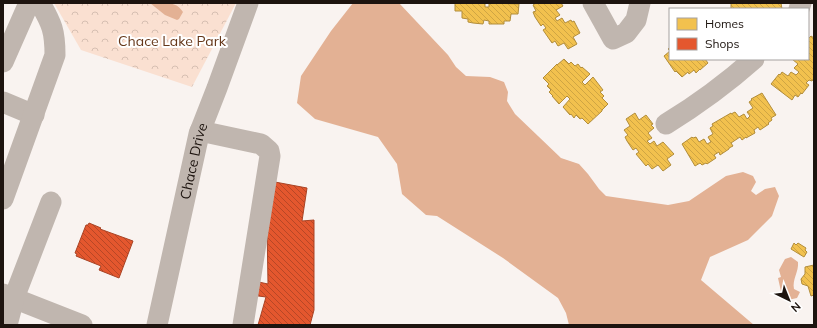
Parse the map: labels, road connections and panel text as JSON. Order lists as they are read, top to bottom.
{
  "streets": {
    "street": ["Chace Drive"]
  },
  "parks": ["Chace Lake Park"],
  "legend": ["Homes", "Shops"],
  "north": "bottom right"
}
